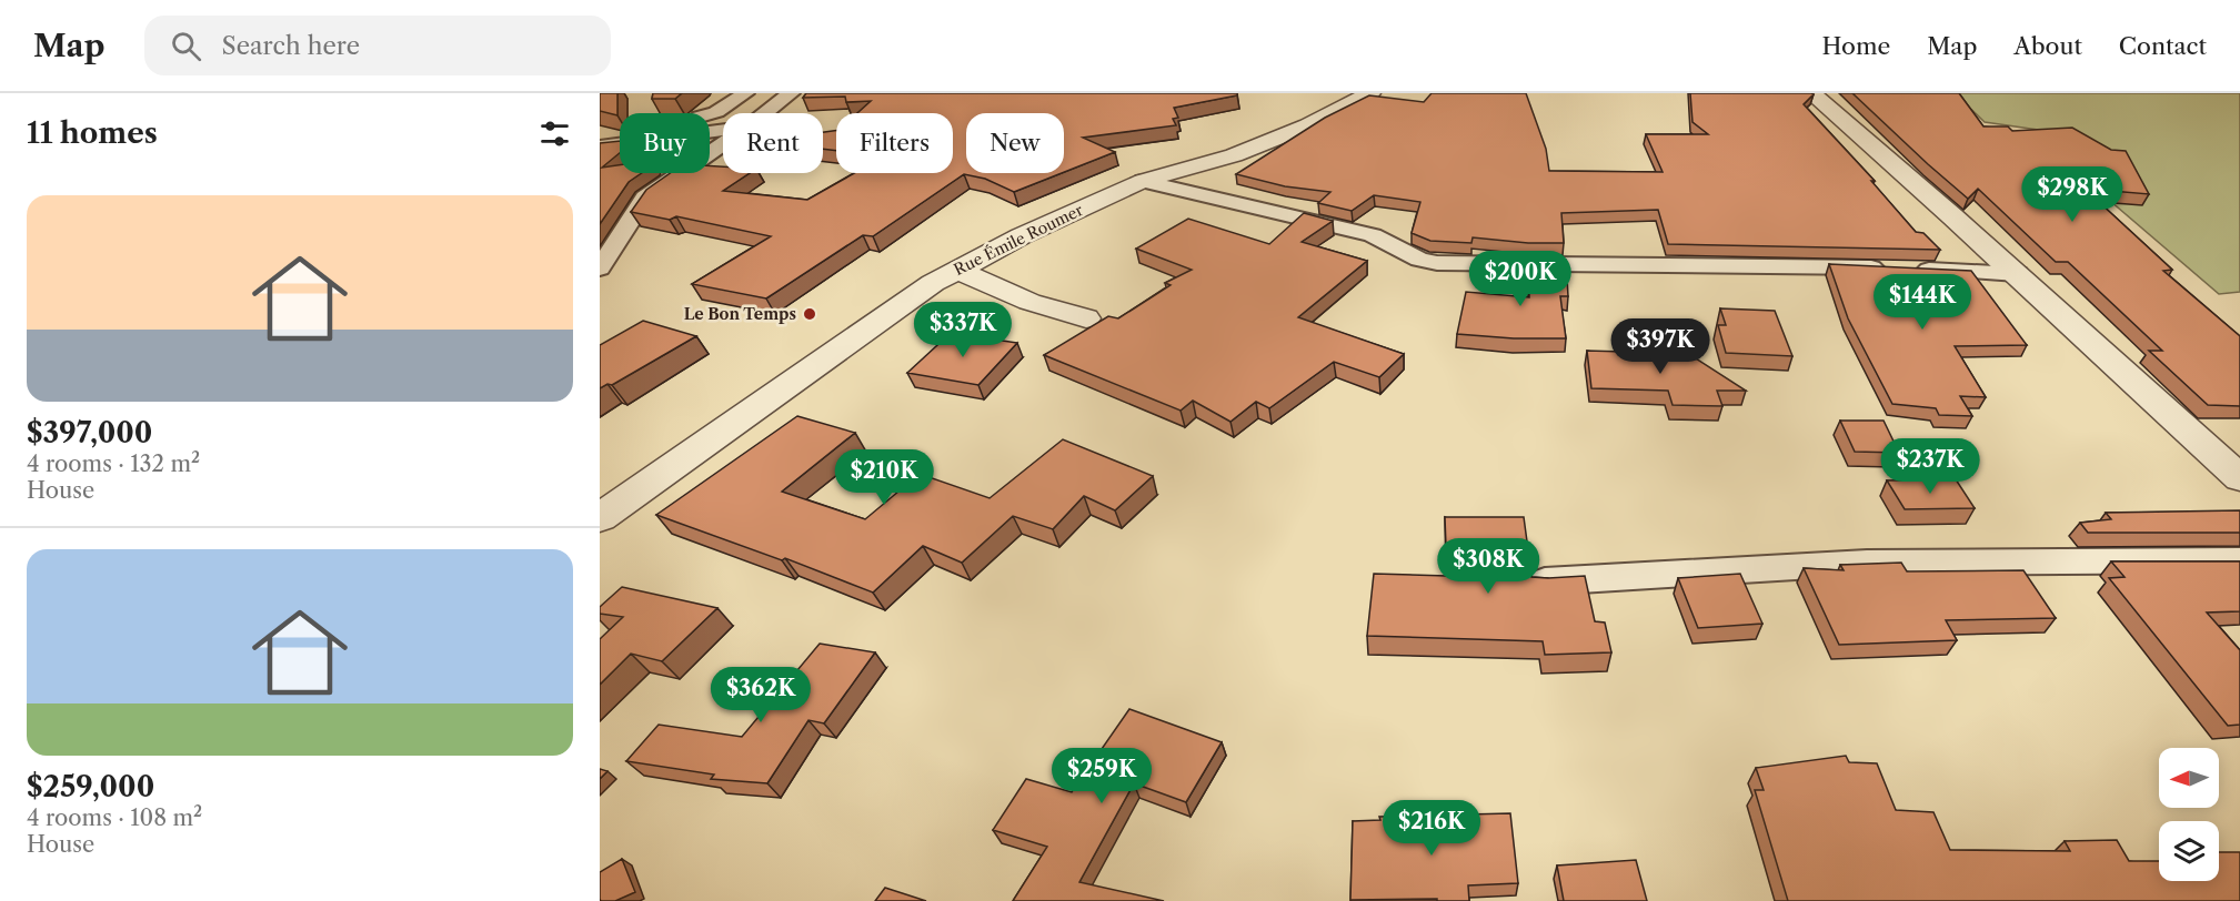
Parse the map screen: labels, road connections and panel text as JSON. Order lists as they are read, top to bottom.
{
  "streets": {
    "street": ["Rue Émile Roumer"]
  },
  "places": ["Le Bon Temps"],
  "north": "left",
  "page": {
    "header": "Map",
    "search": "Search here",
    "nav": [
      "Home",
      "Map",
      "About",
      "Contact"
    ],
    "heading": "11 homes",
    "chip": [
      "Buy",
      "Rent",
      "Filters",
      "New"
    ],
    "price": [
      "$298K",
      "$200K",
      "$144K",
      "$337K",
      "$397K",
      "$237K",
      "$210K",
      "$308K",
      "$362K",
      "$259K",
      "$216K"
    ],
    "list": [
      {
        "name": "$397,000",
        "note": "4 rooms · 132 m² · House"
      },
      {
        "name": "$259,000",
        "note": "4 rooms · 108 m² · House"
      }
    ]
  }
}
